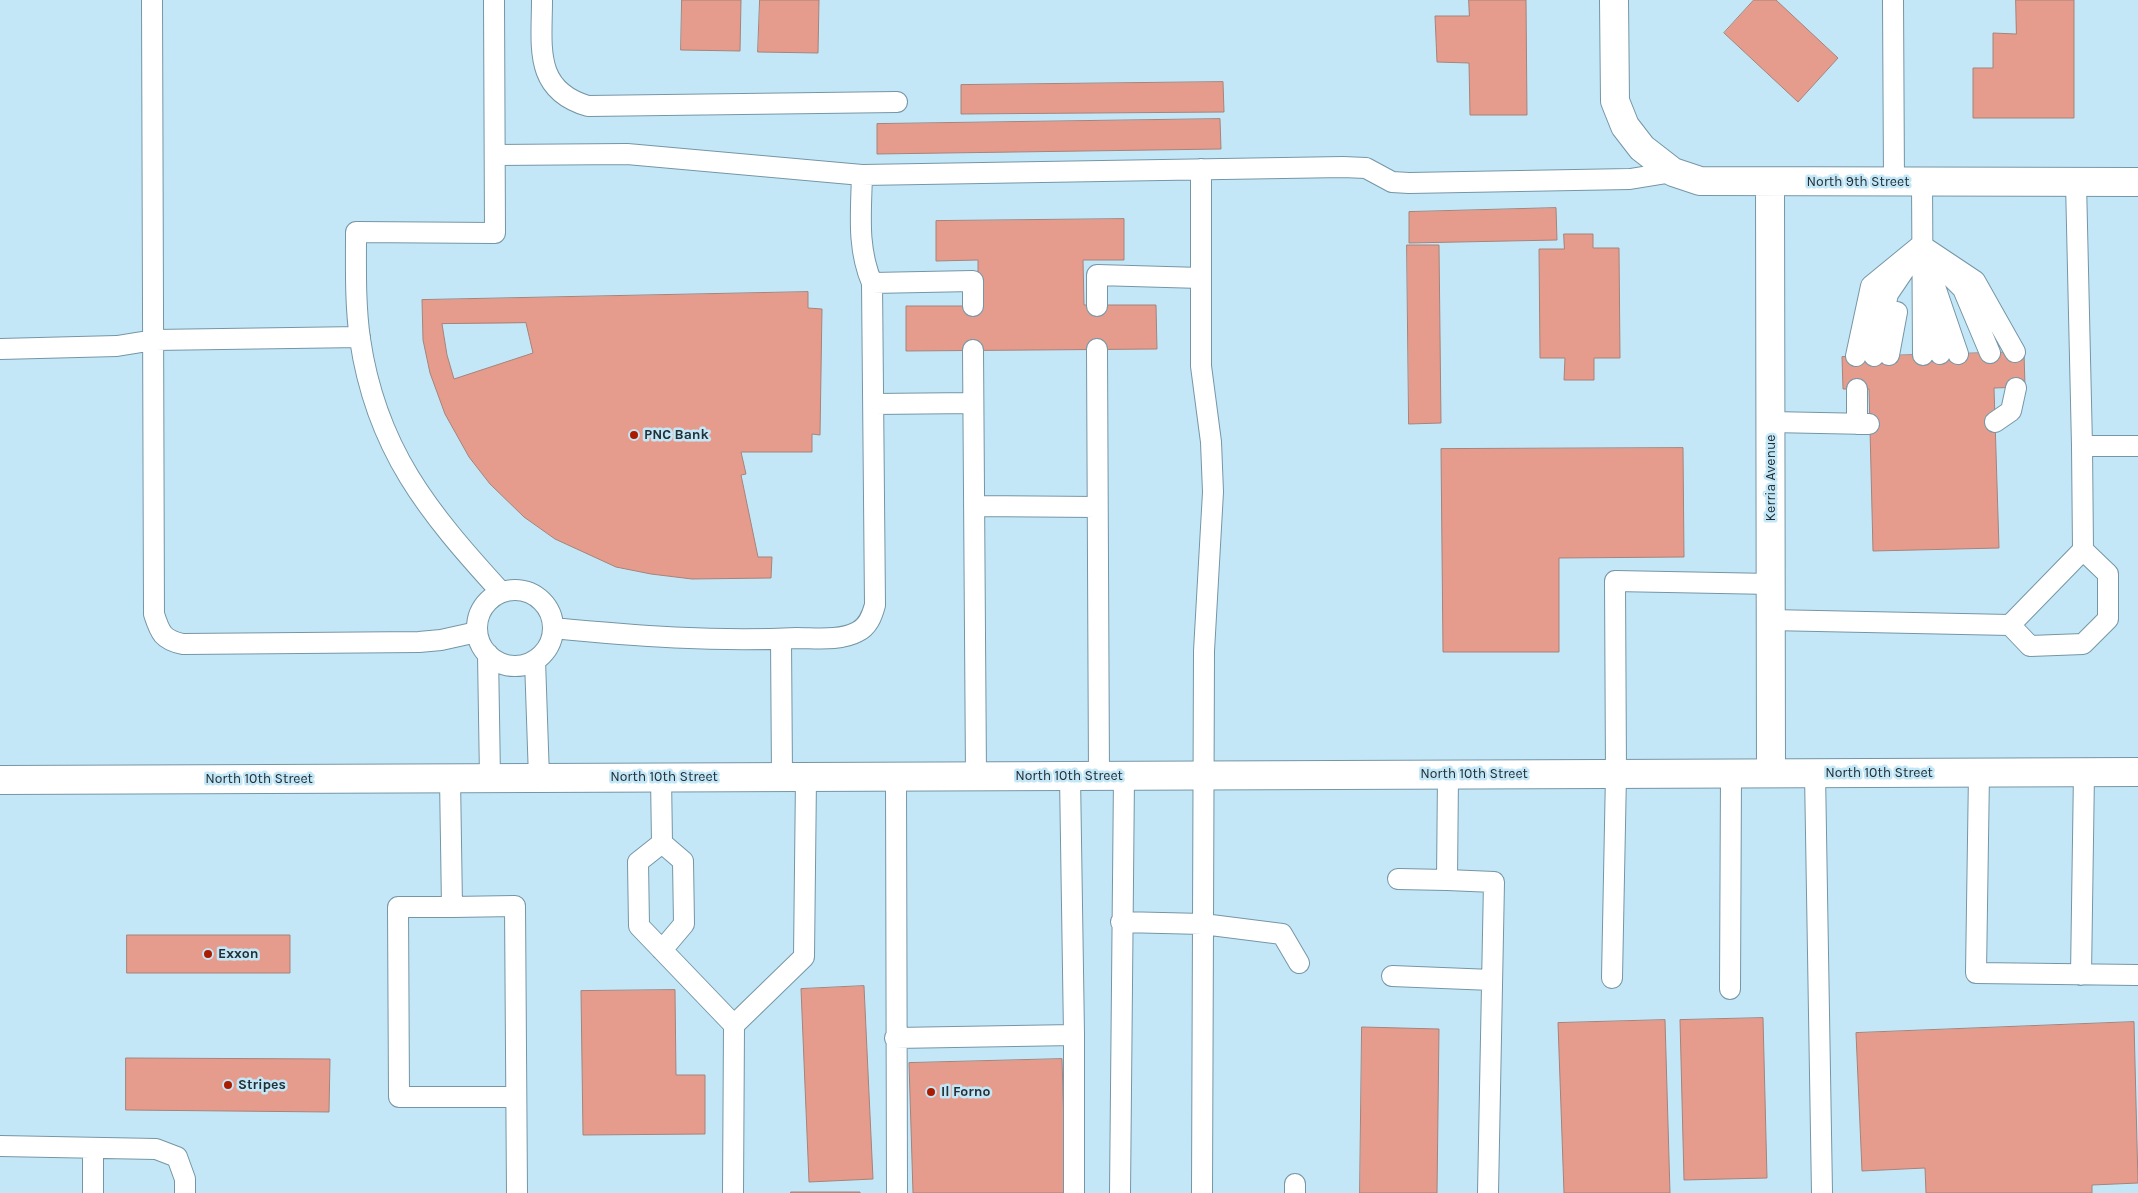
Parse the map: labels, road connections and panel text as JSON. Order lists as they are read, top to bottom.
{
  "streets": {
    "main road": ["North 9th Street", "Kerria Avenue", "North 10th Street"]
  },
  "crossings": [
    ["North 9th Street", "Kerria Avenue"],
    ["Kerria Avenue", "North 10th Street"]
  ],
  "places": [
    "PNC Bank",
    "Exxon",
    "Stripes",
    "Il Forno"
  ]
}
